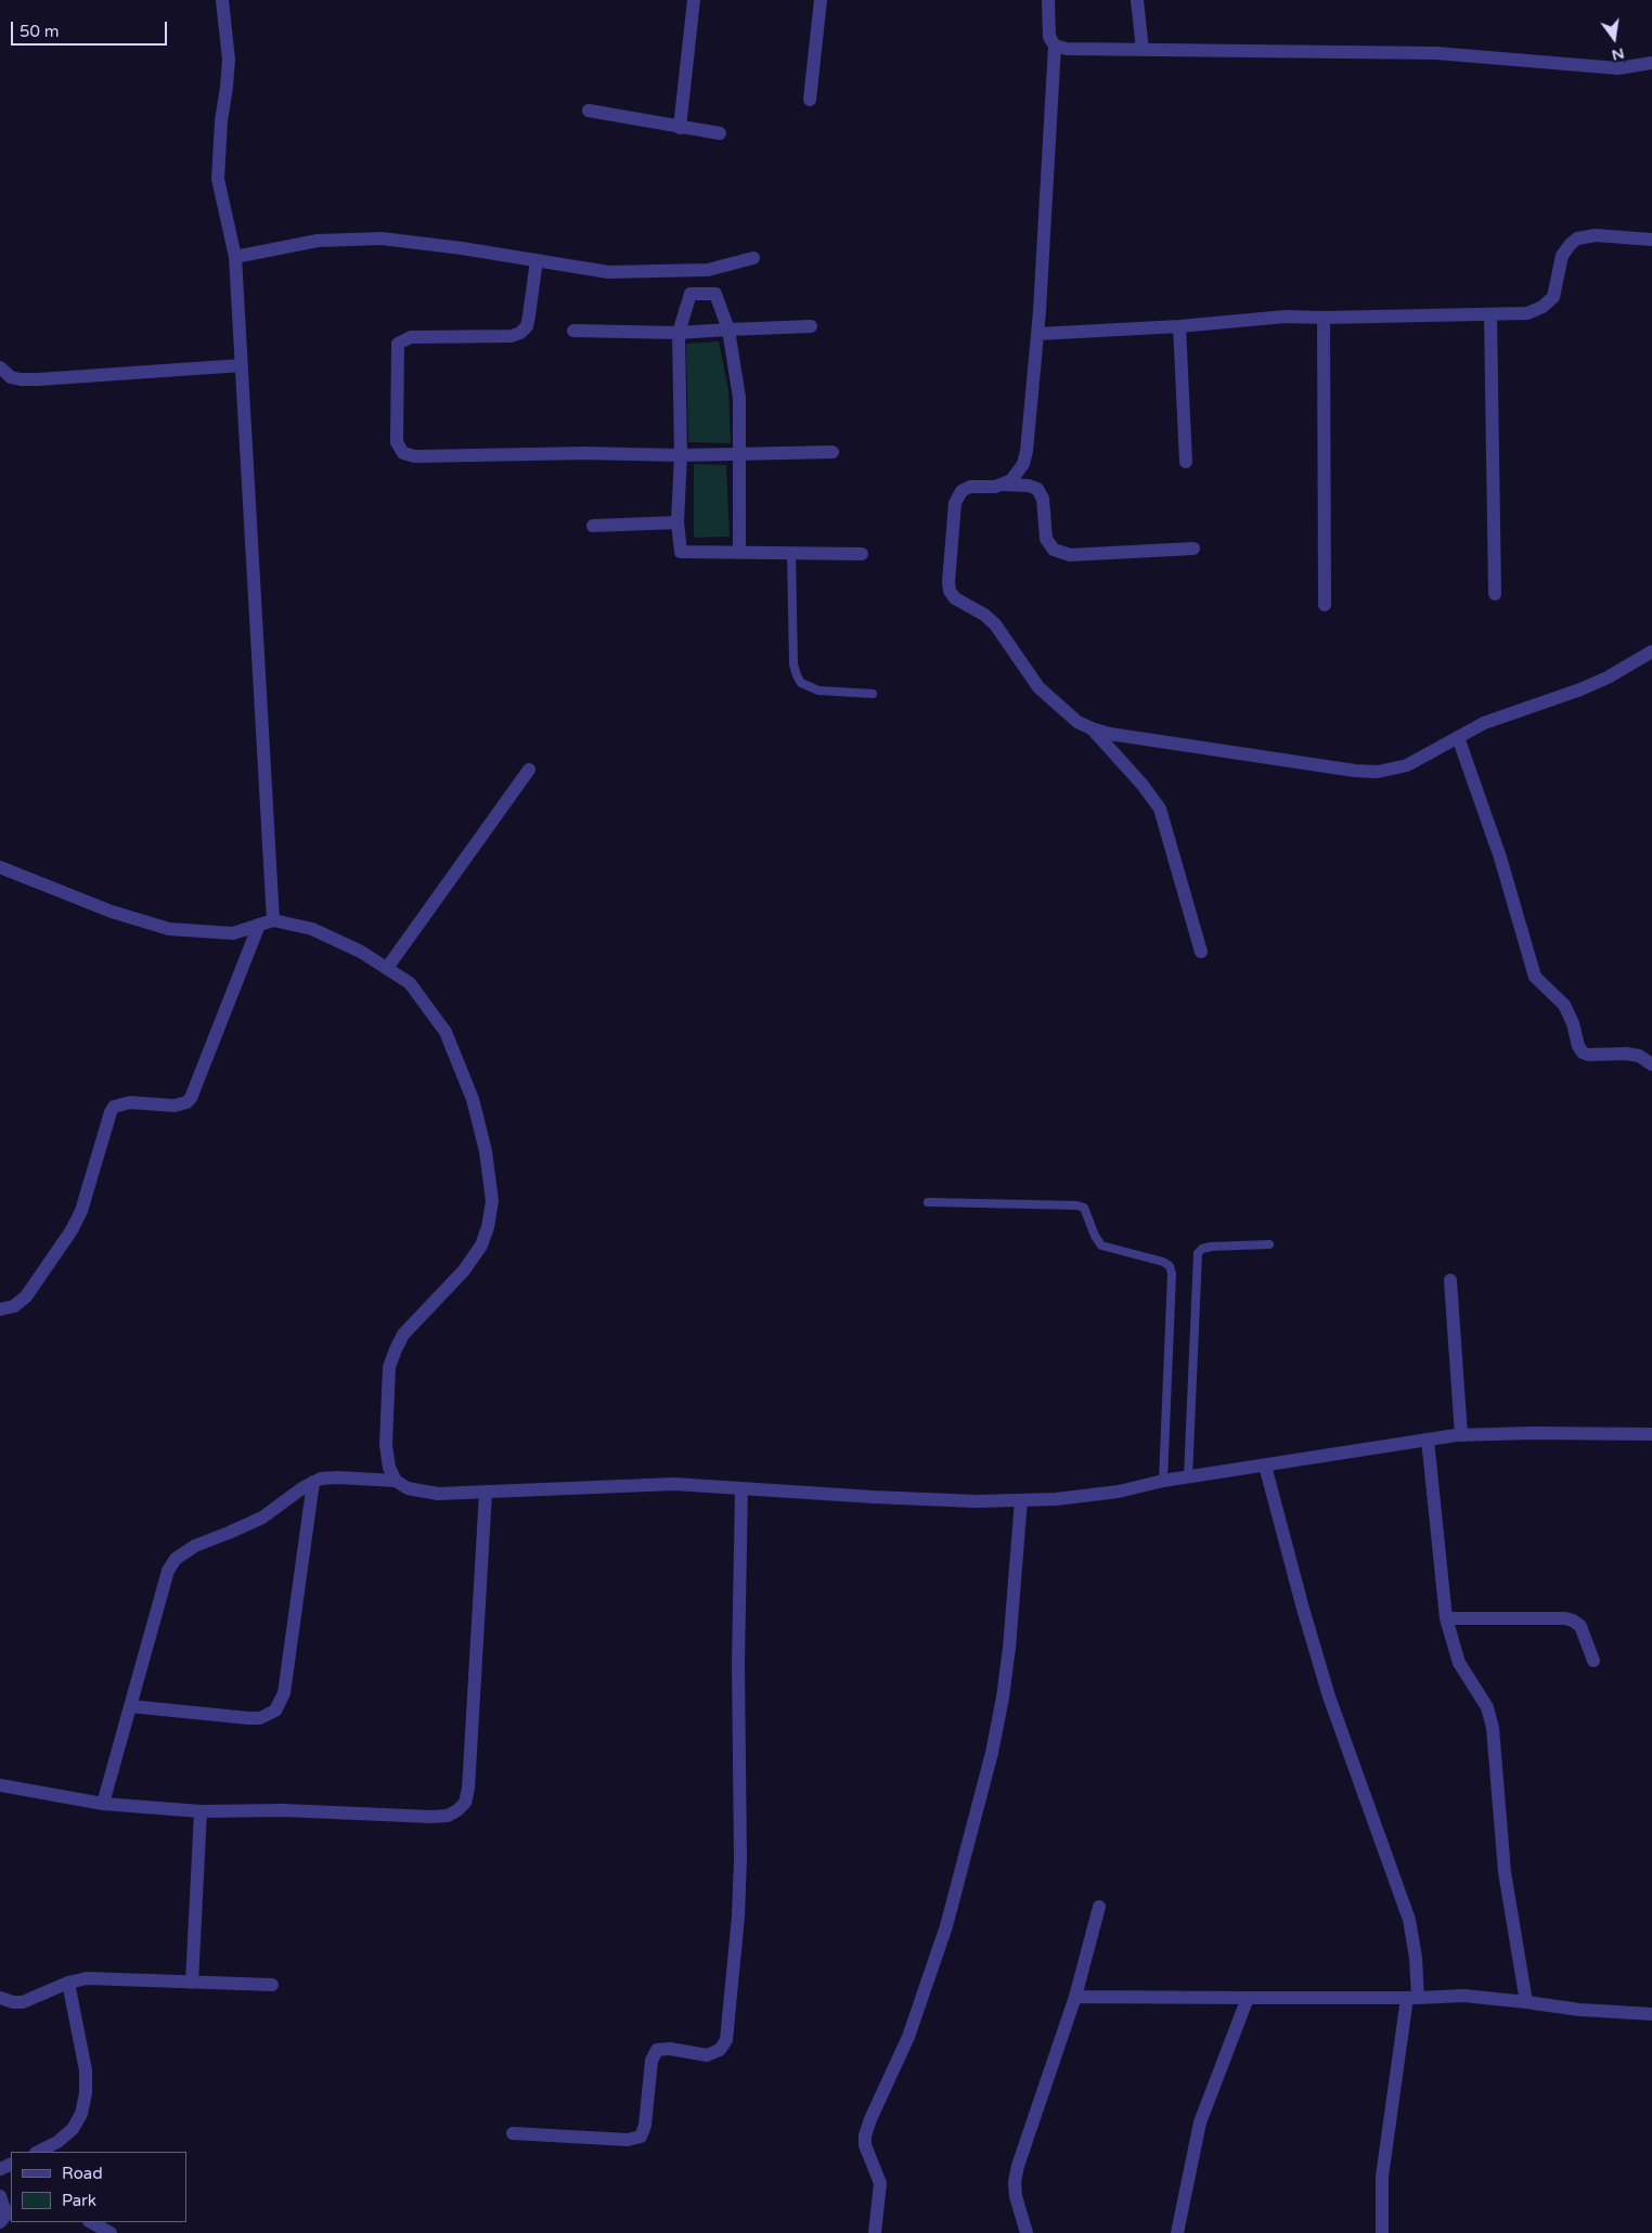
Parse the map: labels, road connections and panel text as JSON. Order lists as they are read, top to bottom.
{
  "legend": ["Road", "Park"],
  "scale_bar": "50 m",
  "north": "bottom"
}
